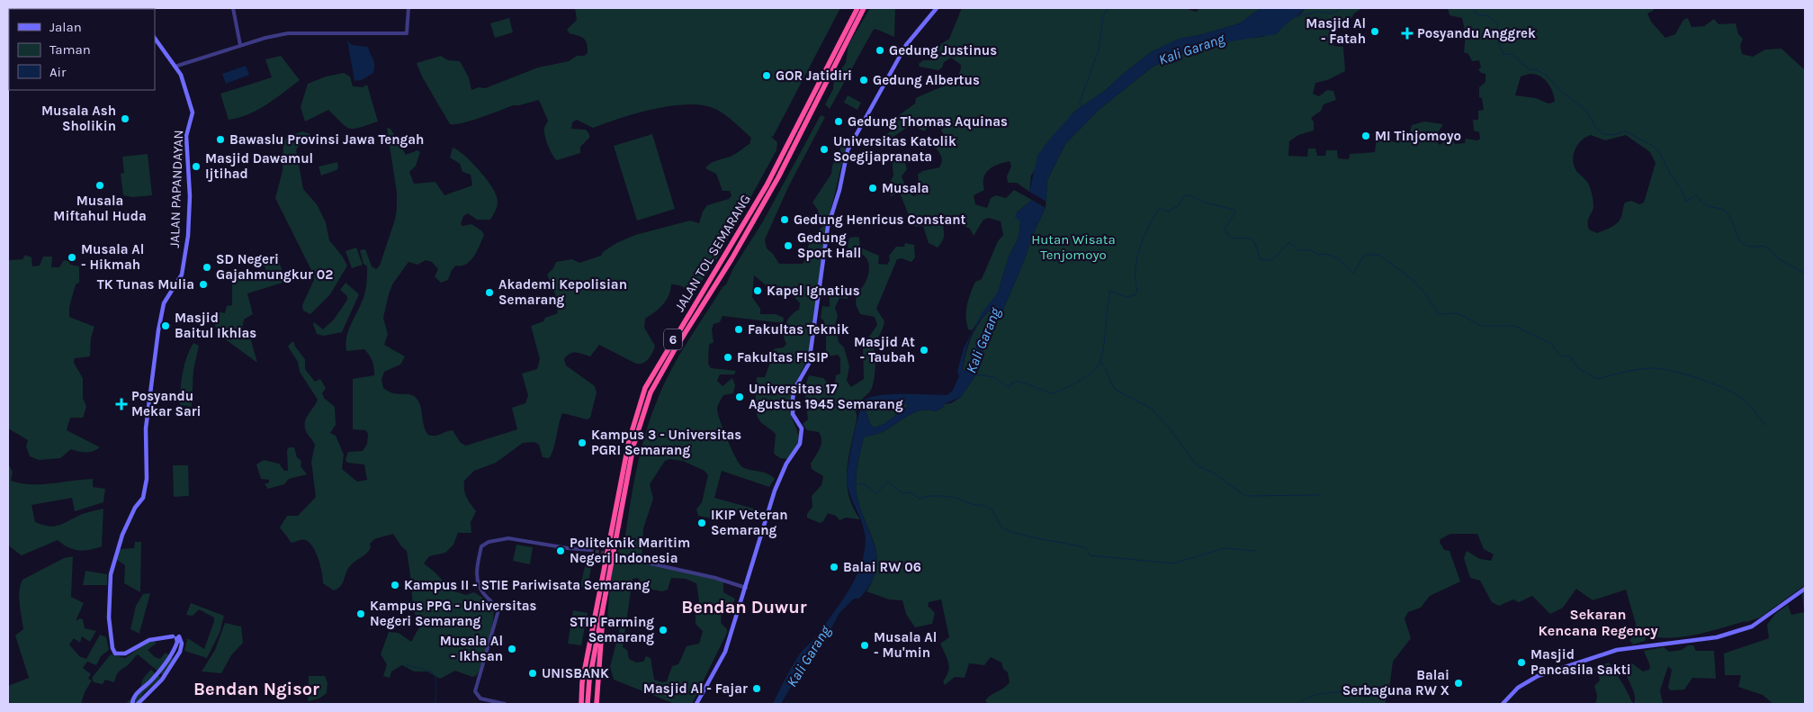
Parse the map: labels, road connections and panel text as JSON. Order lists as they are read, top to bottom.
{
  "streets": {
    "highway": ["JALAN TOL SEMARANG", "6"],
    "main road": ["JALAN PAPANDAYAN"]
  },
  "districts": ["Bendan Duwur", "Sekaran Kencana Regency", "Bendan Ngisor"],
  "water": ["Kali Garang"],
  "parks": ["Hutan Wisata Tenjomoyo"],
  "places": {
    "other": [
      "Masjid Al - Fatah",
      "Gedung Justinus",
      "GOR Jatidiri",
      "Gedung Albertus",
      "Musala Ash Sholikin",
      "Gedung Thomas Aquinas",
      "MI Tinjomoyo",
      "Bawaslu Provinsi Jawa Tengah",
      "Universitas Katolik Soegijapranata",
      "Masjid Dawamul Ijtihad",
      "Musala Miftahul Huda",
      "Musala",
      "Gedung Henricus Constant",
      "Gedung Sport Hall",
      "Musala Al - Hikmah",
      "SD Negeri Gajahmungkur 02",
      "TK Tunas Mulia",
      "Kapel Ignatius",
      "Akademi Kepolisian Semarang",
      "Masjid Baitul Ikhlas",
      "Fakultas Teknik",
      "Masjid At - Taubah",
      "Fakultas FISIP",
      "Universitas 17 Agustus 1945 Semarang",
      "Kampus 3 - Universitas PGRI Semarang",
      "IKIP Veteran Semarang",
      "Politeknik Maritim Negeri Indonesia",
      "Balai RW 06",
      "Kampus II - STIE Pariwisata Semarang",
      "Kampus PPG - Universitas Negeri Semarang",
      "STIP Farming Semarang",
      "Musala Al - Mu'min",
      "Musala Al - Ikhsan",
      "Masjid Pancasila Sakti",
      "UNISBANK",
      "Balai Serbaguna RW X",
      "Masjid Al - Fajar"
    ],
    "health": ["Posyandu Anggrek", "Posyandu Mekar Sari"]
  },
  "legend": ["Jalan", "Taman", "Air"]
}
